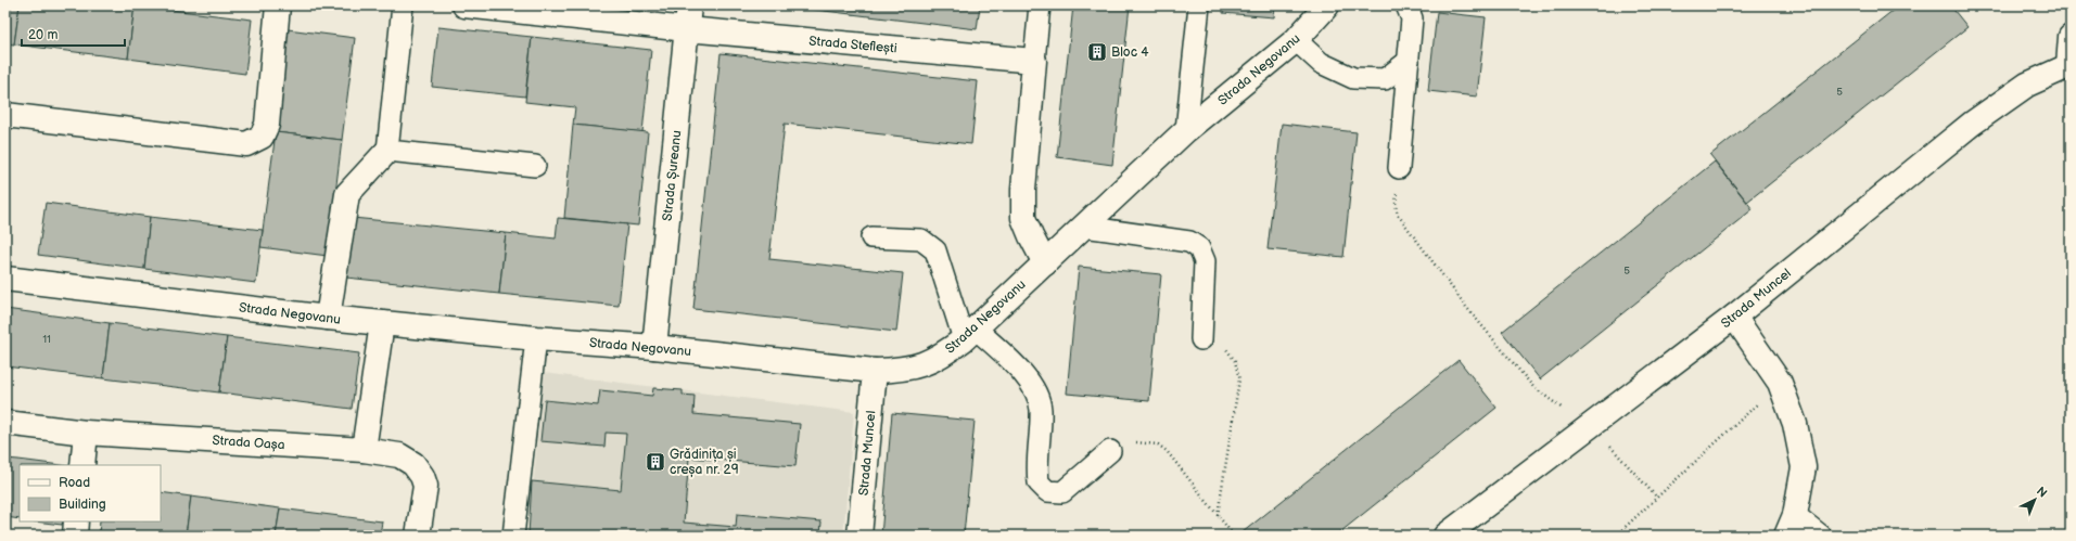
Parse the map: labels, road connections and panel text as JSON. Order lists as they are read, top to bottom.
{
  "streets": {
    "street": [
      "Strada Steflești",
      "Strada Negovanu",
      "Strada Șureanu",
      "Strada Muncel",
      "Strada Oașa"
    ]
  },
  "crossings": [
    ["Strada Steflești", "Strada Șureanu"],
    ["Strada Negovanu", "Strada Șureanu"],
    ["Strada Negovanu", "Strada Muncel"]
  ],
  "places": {
    "building": ["Bloc 4", "Grădinița și creșa nr. 29"]
  },
  "house_numbers": ["5", "5", "11"],
  "legend": ["Road", "Building"],
  "scale_bar": "20 m",
  "north": "top right"
}
